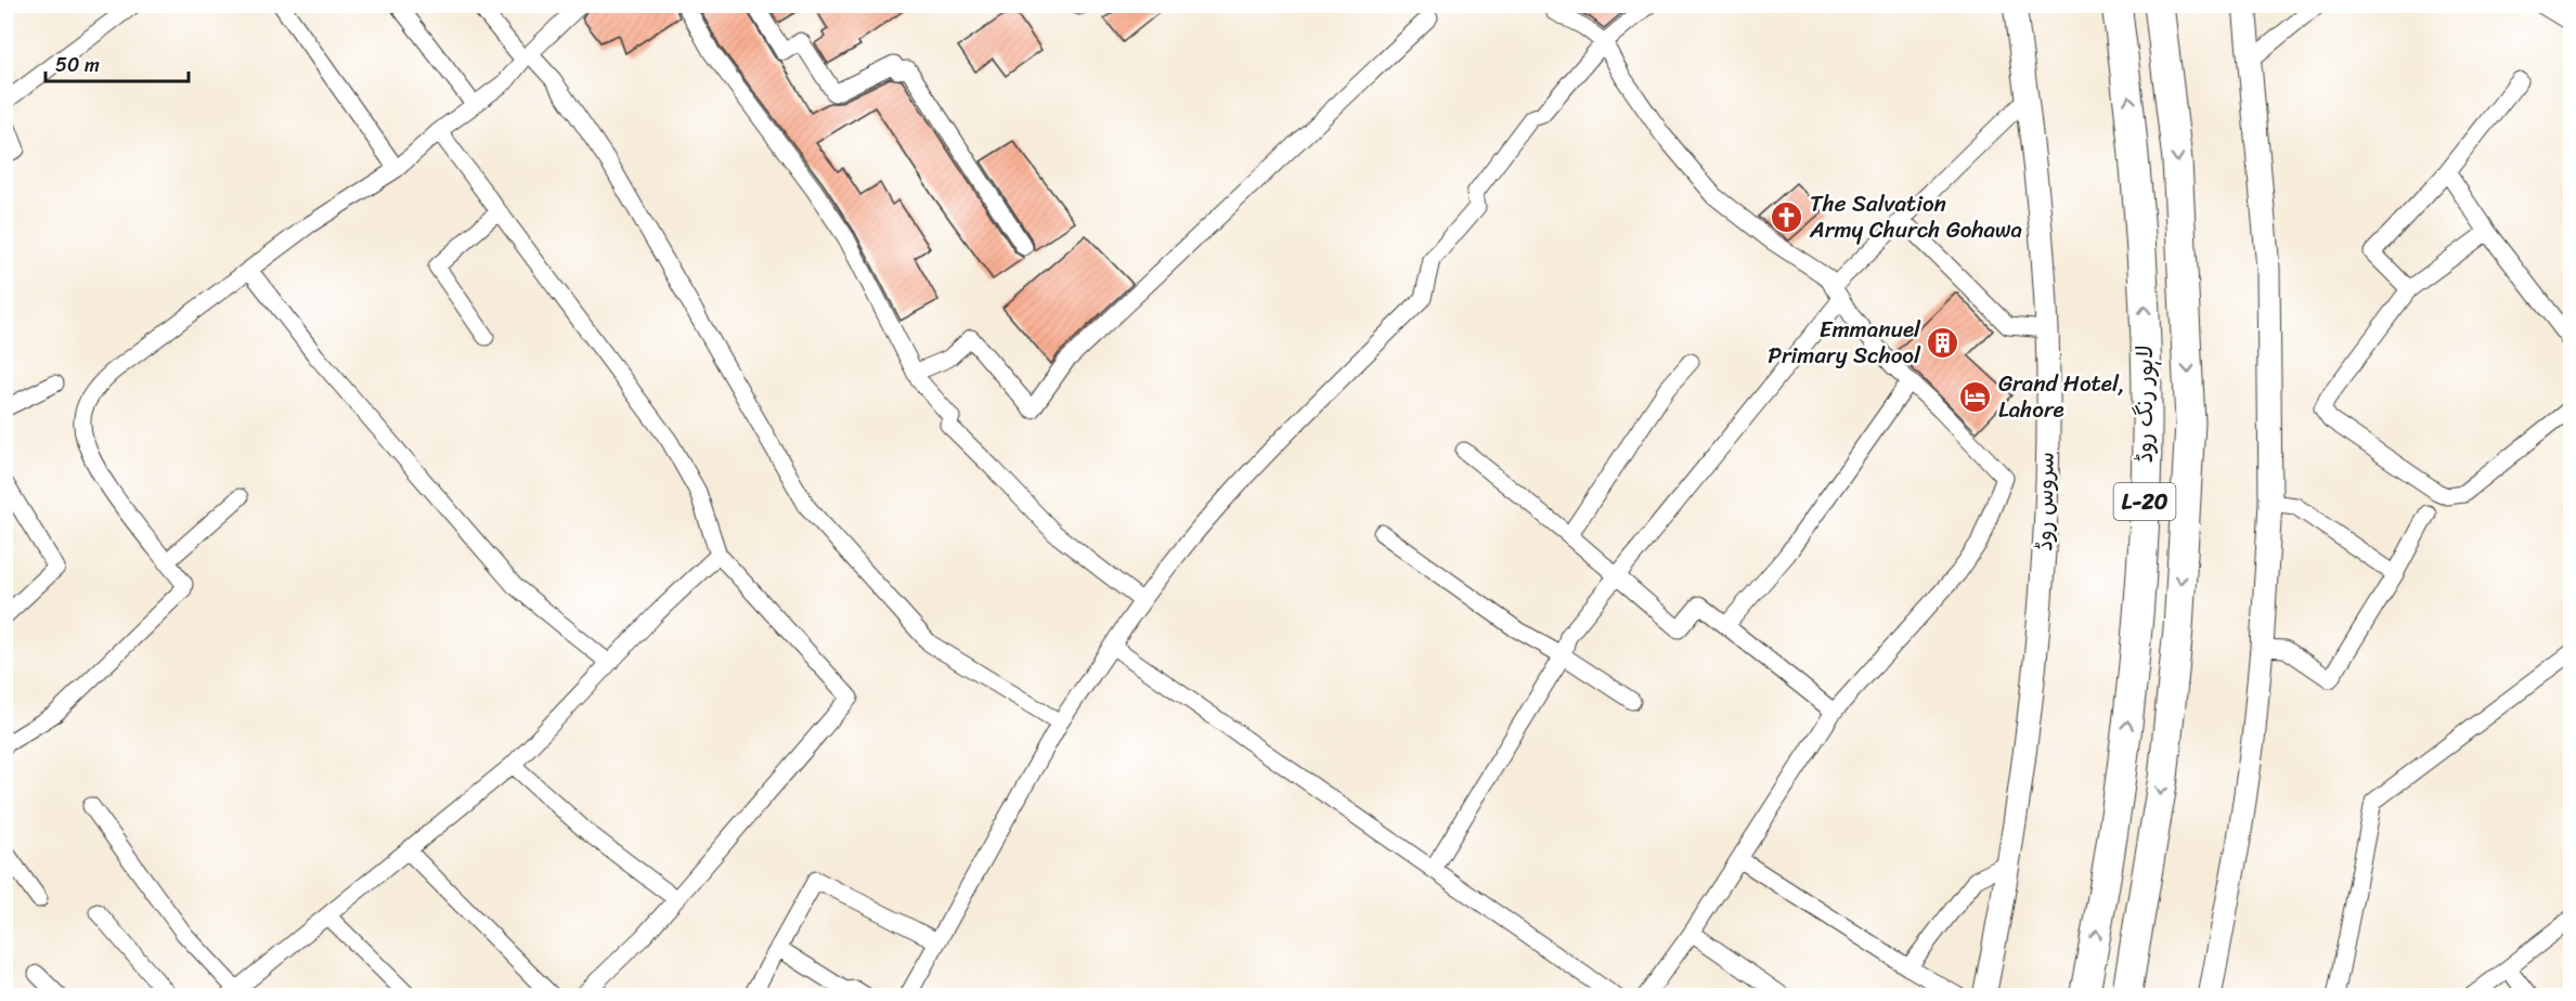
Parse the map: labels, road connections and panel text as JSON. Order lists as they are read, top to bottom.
{
  "streets": {
    "highway": ["لاہور رنگ روڈ", "L-20"],
    "street": ["سروس روڈ"]
  },
  "places": {
    "church": ["The Salvation Army Church Gohawa"],
    "building": ["Emmanuel Primary School"],
    "hotel": ["Grand Hotel, Lahore"]
  },
  "scale_bar": "50 m"
}
